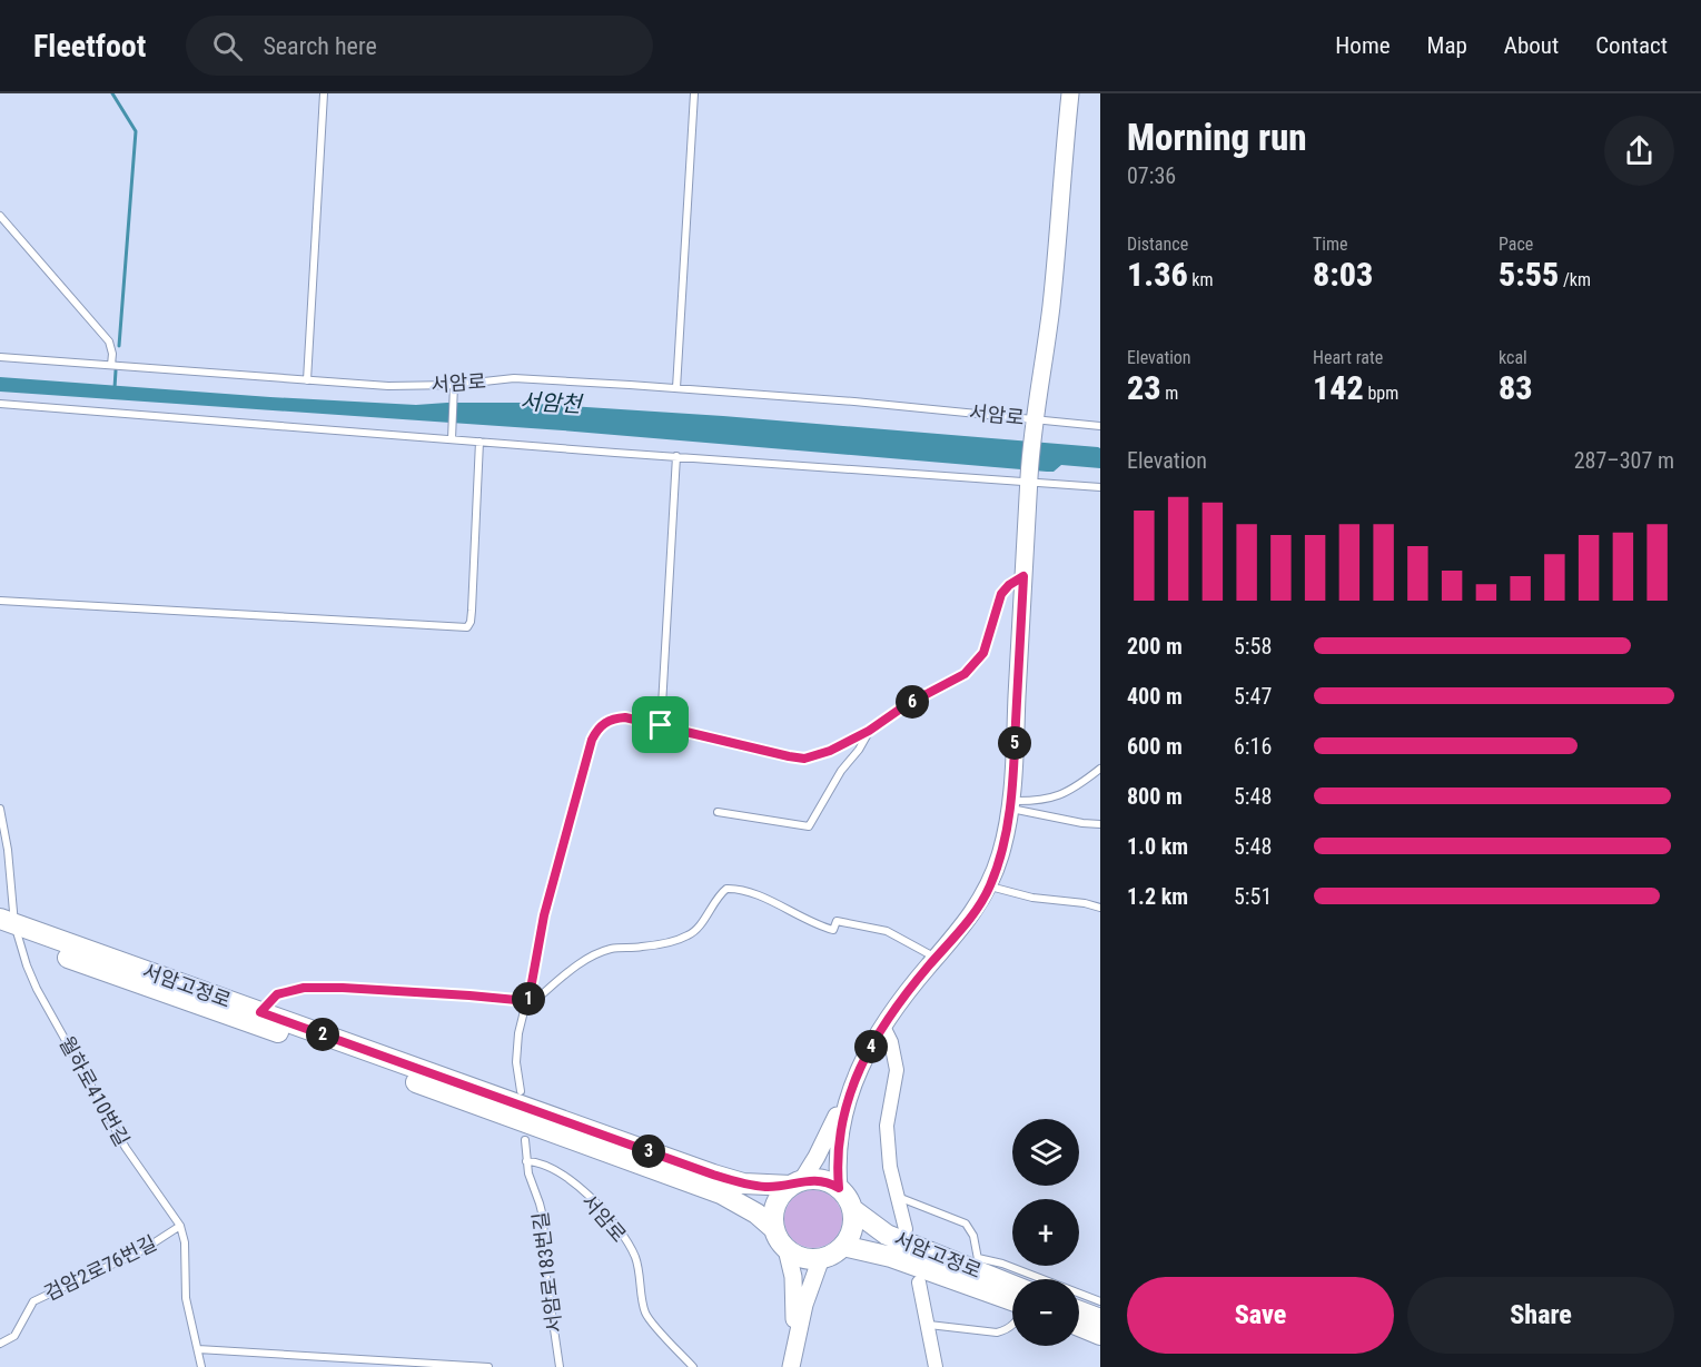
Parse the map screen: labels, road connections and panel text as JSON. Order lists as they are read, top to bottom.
{
  "streets": {
    "main road": ["서암고정로"],
    "street": ["서암로"],
    "lane": ["월하로410번길", "검암2로76번길", "서암로183번길"]
  },
  "crossings": [
    ["서암로", "서암고정로"],
    ["서암로", "서암로183번길"],
    ["서암고정로", "월하로410번길"],
    ["월하로410번길", "검암2로76번길"]
  ],
  "water": ["서암천"],
  "page": {
    "header": "Fleetfoot",
    "search": "Search here",
    "nav": [
      "Home",
      "Map",
      "About",
      "Contact"
    ],
    "heading": ["Morning run", "07:36"],
    "stats": [
      ["Distance", "1.36 km"],
      ["Time", "8:03"],
      ["Pace", "5:55 /km"],
      ["Elevation", "23 m"],
      ["Heart rate", "142 bpm"],
      ["kcal", "83"]
    ],
    "chart": ["Elevation", "287–307 m"],
    "list": [
      {
        "name": "200 m",
        "note": "5:58"
      },
      {
        "name": "400 m",
        "note": "5:47"
      },
      {
        "name": "600 m",
        "note": "6:16"
      },
      {
        "name": "800 m",
        "note": "5:48"
      },
      {
        "name": "1.0 km",
        "note": "5:48"
      },
      {
        "name": "1.2 km",
        "note": "5:51"
      }
    ],
    "pins": [
      "6",
      "5",
      "1",
      "2",
      "4",
      "3"
    ],
    "map_buttons": ["+", "−"],
    "buttons": ["Save", "Share"]
  }
}
